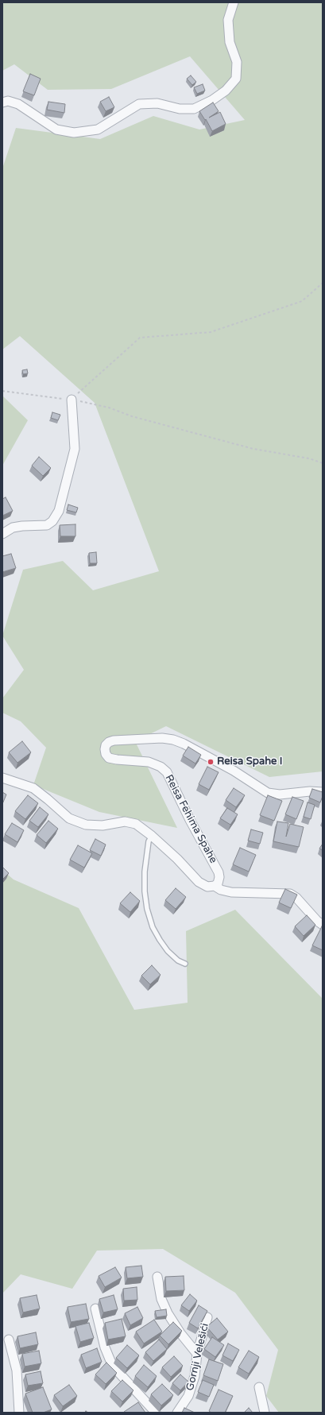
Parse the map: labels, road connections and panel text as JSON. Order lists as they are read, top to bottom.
{
  "streets": {
    "street": ["Reisa Fehima Spahe", "Gornji Velešići"]
  },
  "places": ["Reisa Spahe I"]
}
